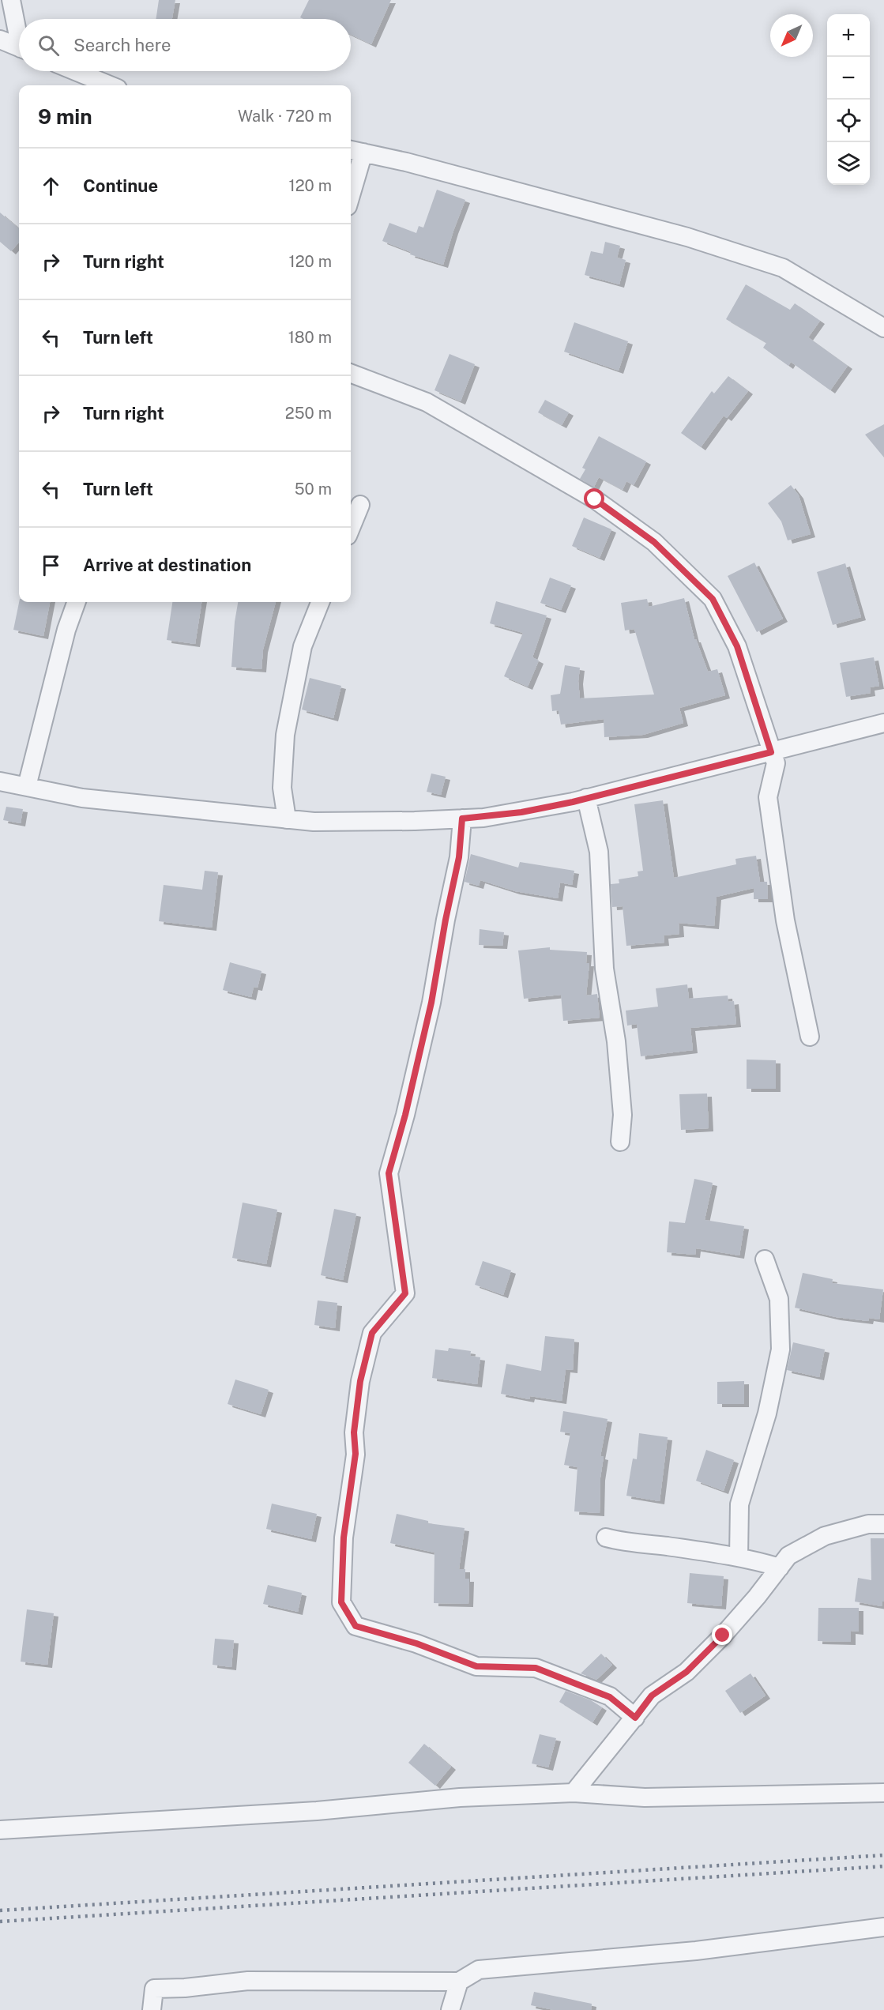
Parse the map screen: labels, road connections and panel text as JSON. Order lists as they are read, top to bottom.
{
  "north": "bottom left",
  "page": {
    "map_buttons": ["+", "−"],
    "search": "Search here",
    "heading": ["9 min", "Walk · 720 m"],
    "list": [
      ["Continue", "120 m"],
      ["Turn right", "120 m"],
      ["Turn left", "180 m"],
      ["Turn right", "250 m"],
      ["Turn left", "50 m"],
      "Arrive at destination"
    ]
  }
}
